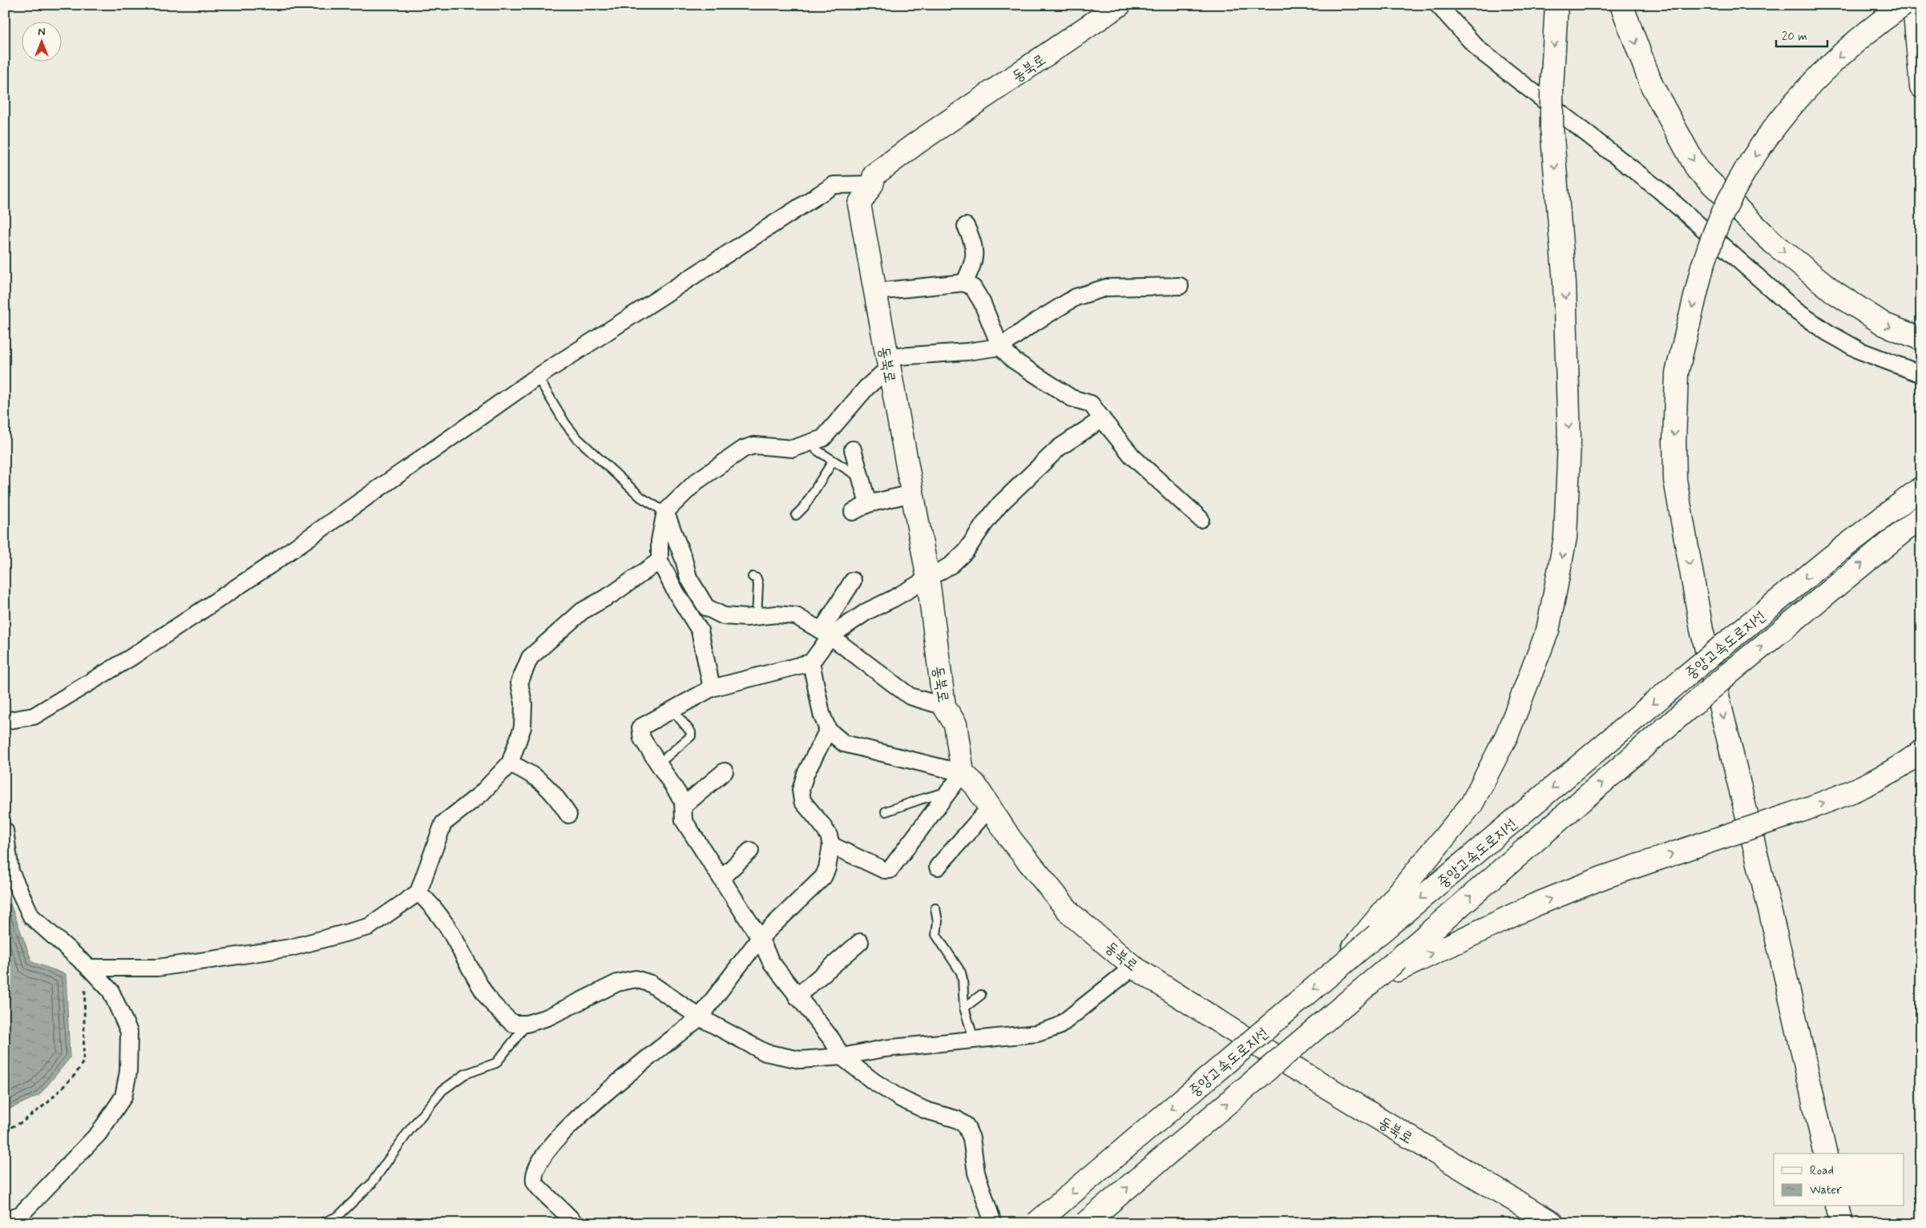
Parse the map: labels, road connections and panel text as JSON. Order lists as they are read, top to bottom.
{
  "streets": {
    "main road": ["동북로", "중앙고속도로지선"]
  },
  "legend": ["Road", "Water"],
  "scale_bar": "20 m",
  "north": "top"
}
